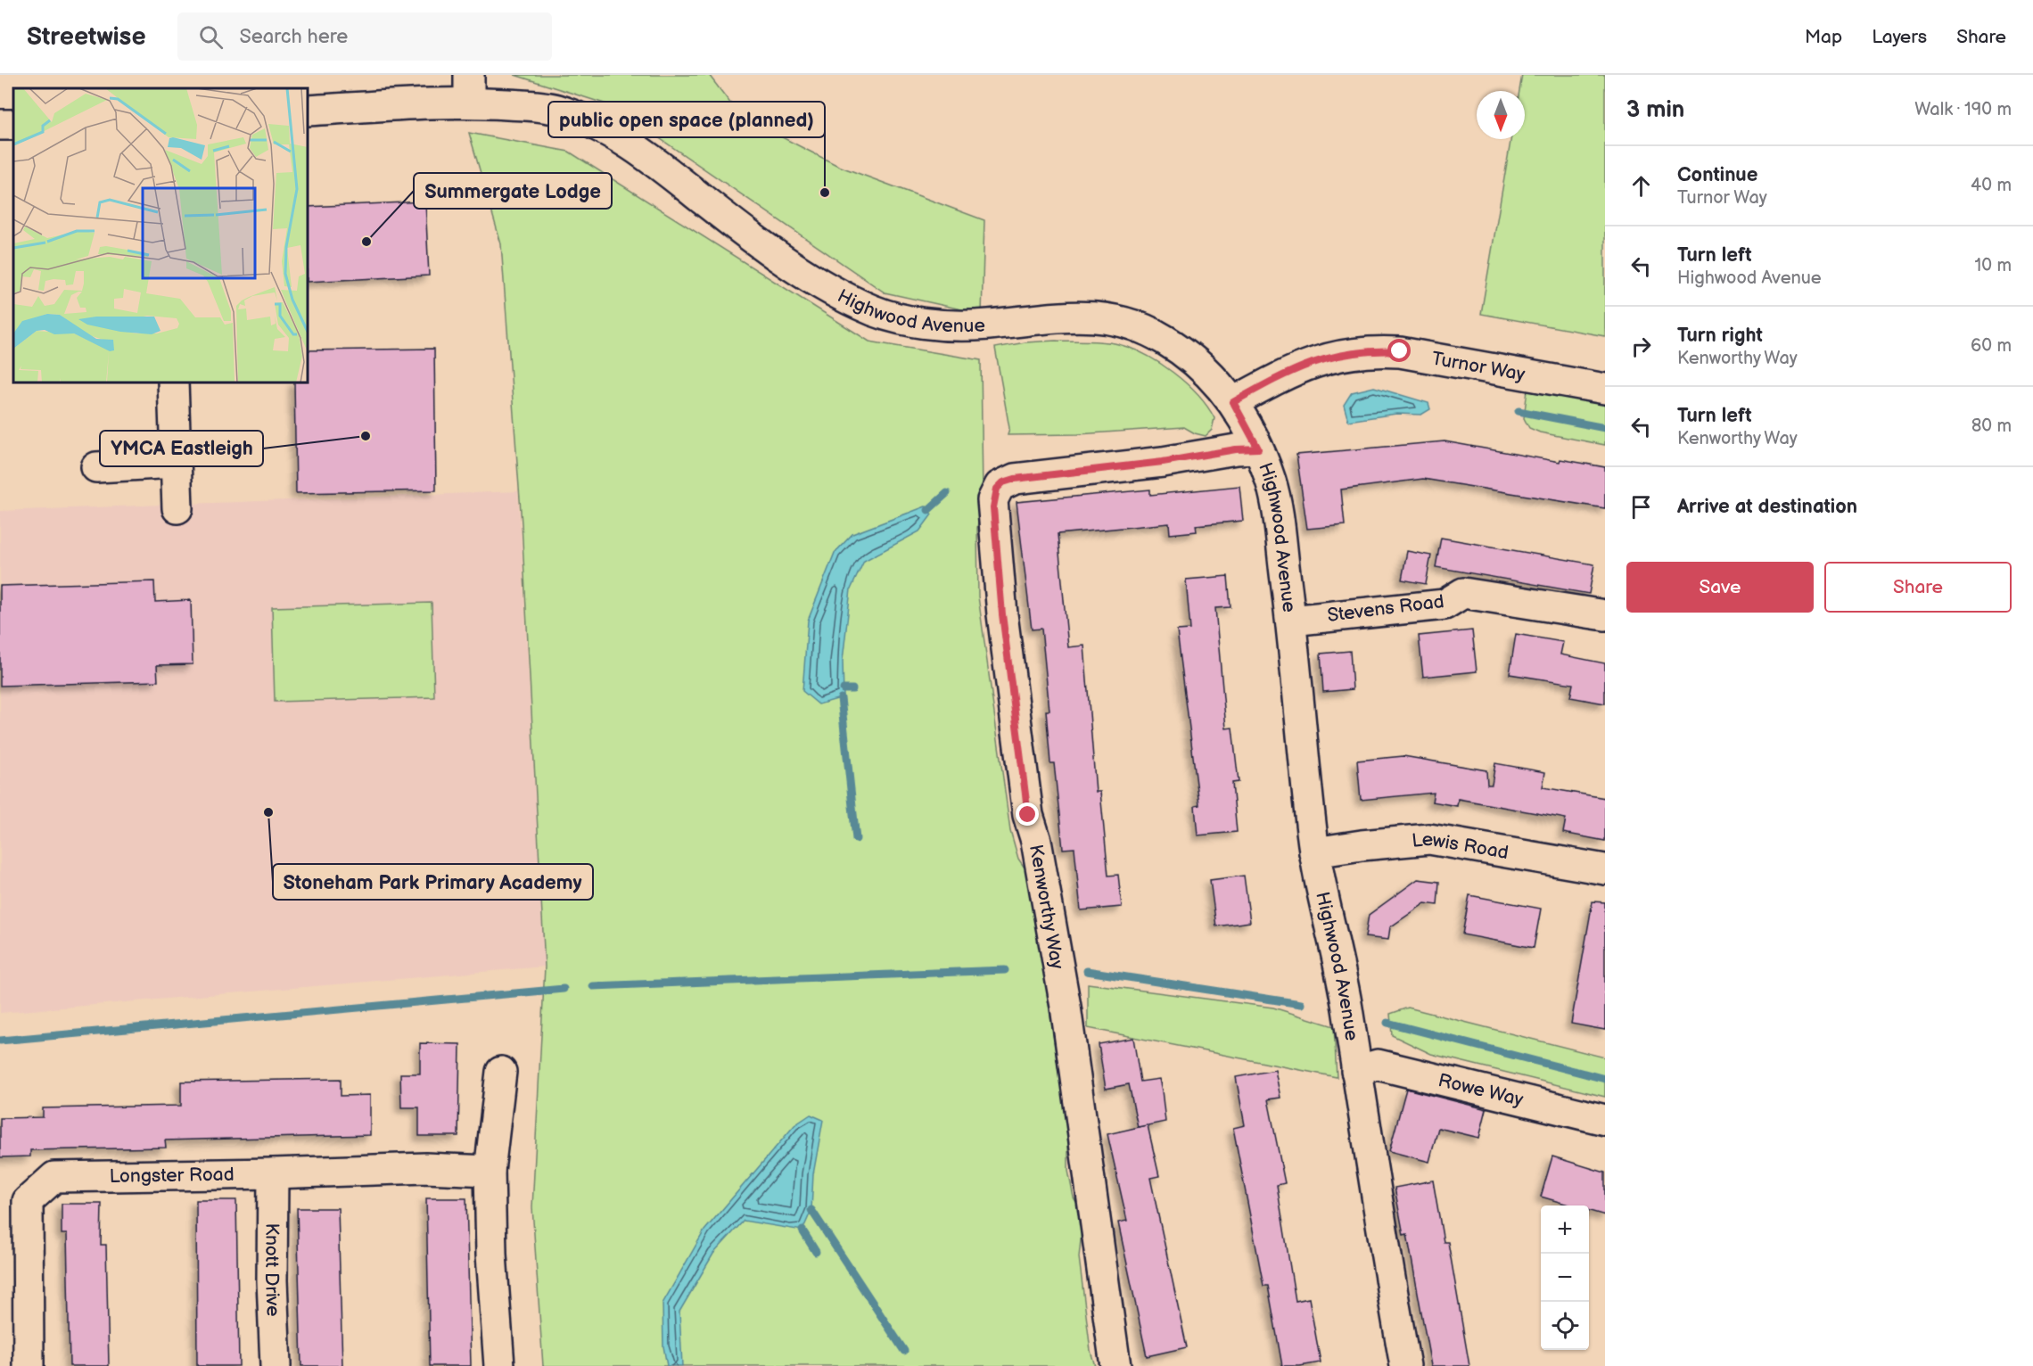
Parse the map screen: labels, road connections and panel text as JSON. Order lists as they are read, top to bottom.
{
  "streets": {
    "street": [
      "Highwood Avenue",
      "Turnor Way",
      "Stevens Road",
      "Lewis Road",
      "Kenworthy Way",
      "Rowe Way",
      "Longster Road",
      "Knott Drive"
    ]
  },
  "crossings": [
    ["Highwood Avenue", "Turnor Way"],
    ["Highwood Avenue", "Stevens Road"],
    ["Highwood Avenue", "Lewis Road"],
    ["Highwood Avenue", "Kenworthy Way"],
    ["Highwood Avenue", "Rowe Way"],
    ["Longster Road", "Knott Drive"]
  ],
  "places": [
    "public open space (planned)",
    "Summergate Lodge",
    "YMCA Eastleigh",
    "Stoneham Park Primary Academy"
  ],
  "north": "bottom",
  "page": {
    "header": "Streetwise",
    "search": "Search here",
    "nav": ["Map", "Layers", "Share"],
    "heading": ["3 min", "Walk · 190 m"],
    "list": [
      ["Continue", "Turnor Way", "40 m"],
      ["Turn left", "Highwood Avenue", "10 m"],
      ["Turn right", "Kenworthy Way", "60 m"],
      ["Turn left", "Kenworthy Way", "80 m"],
      "Arrive at destination"
    ],
    "buttons": ["Save", "Share"],
    "map_buttons": ["+", "−"]
  }
}
